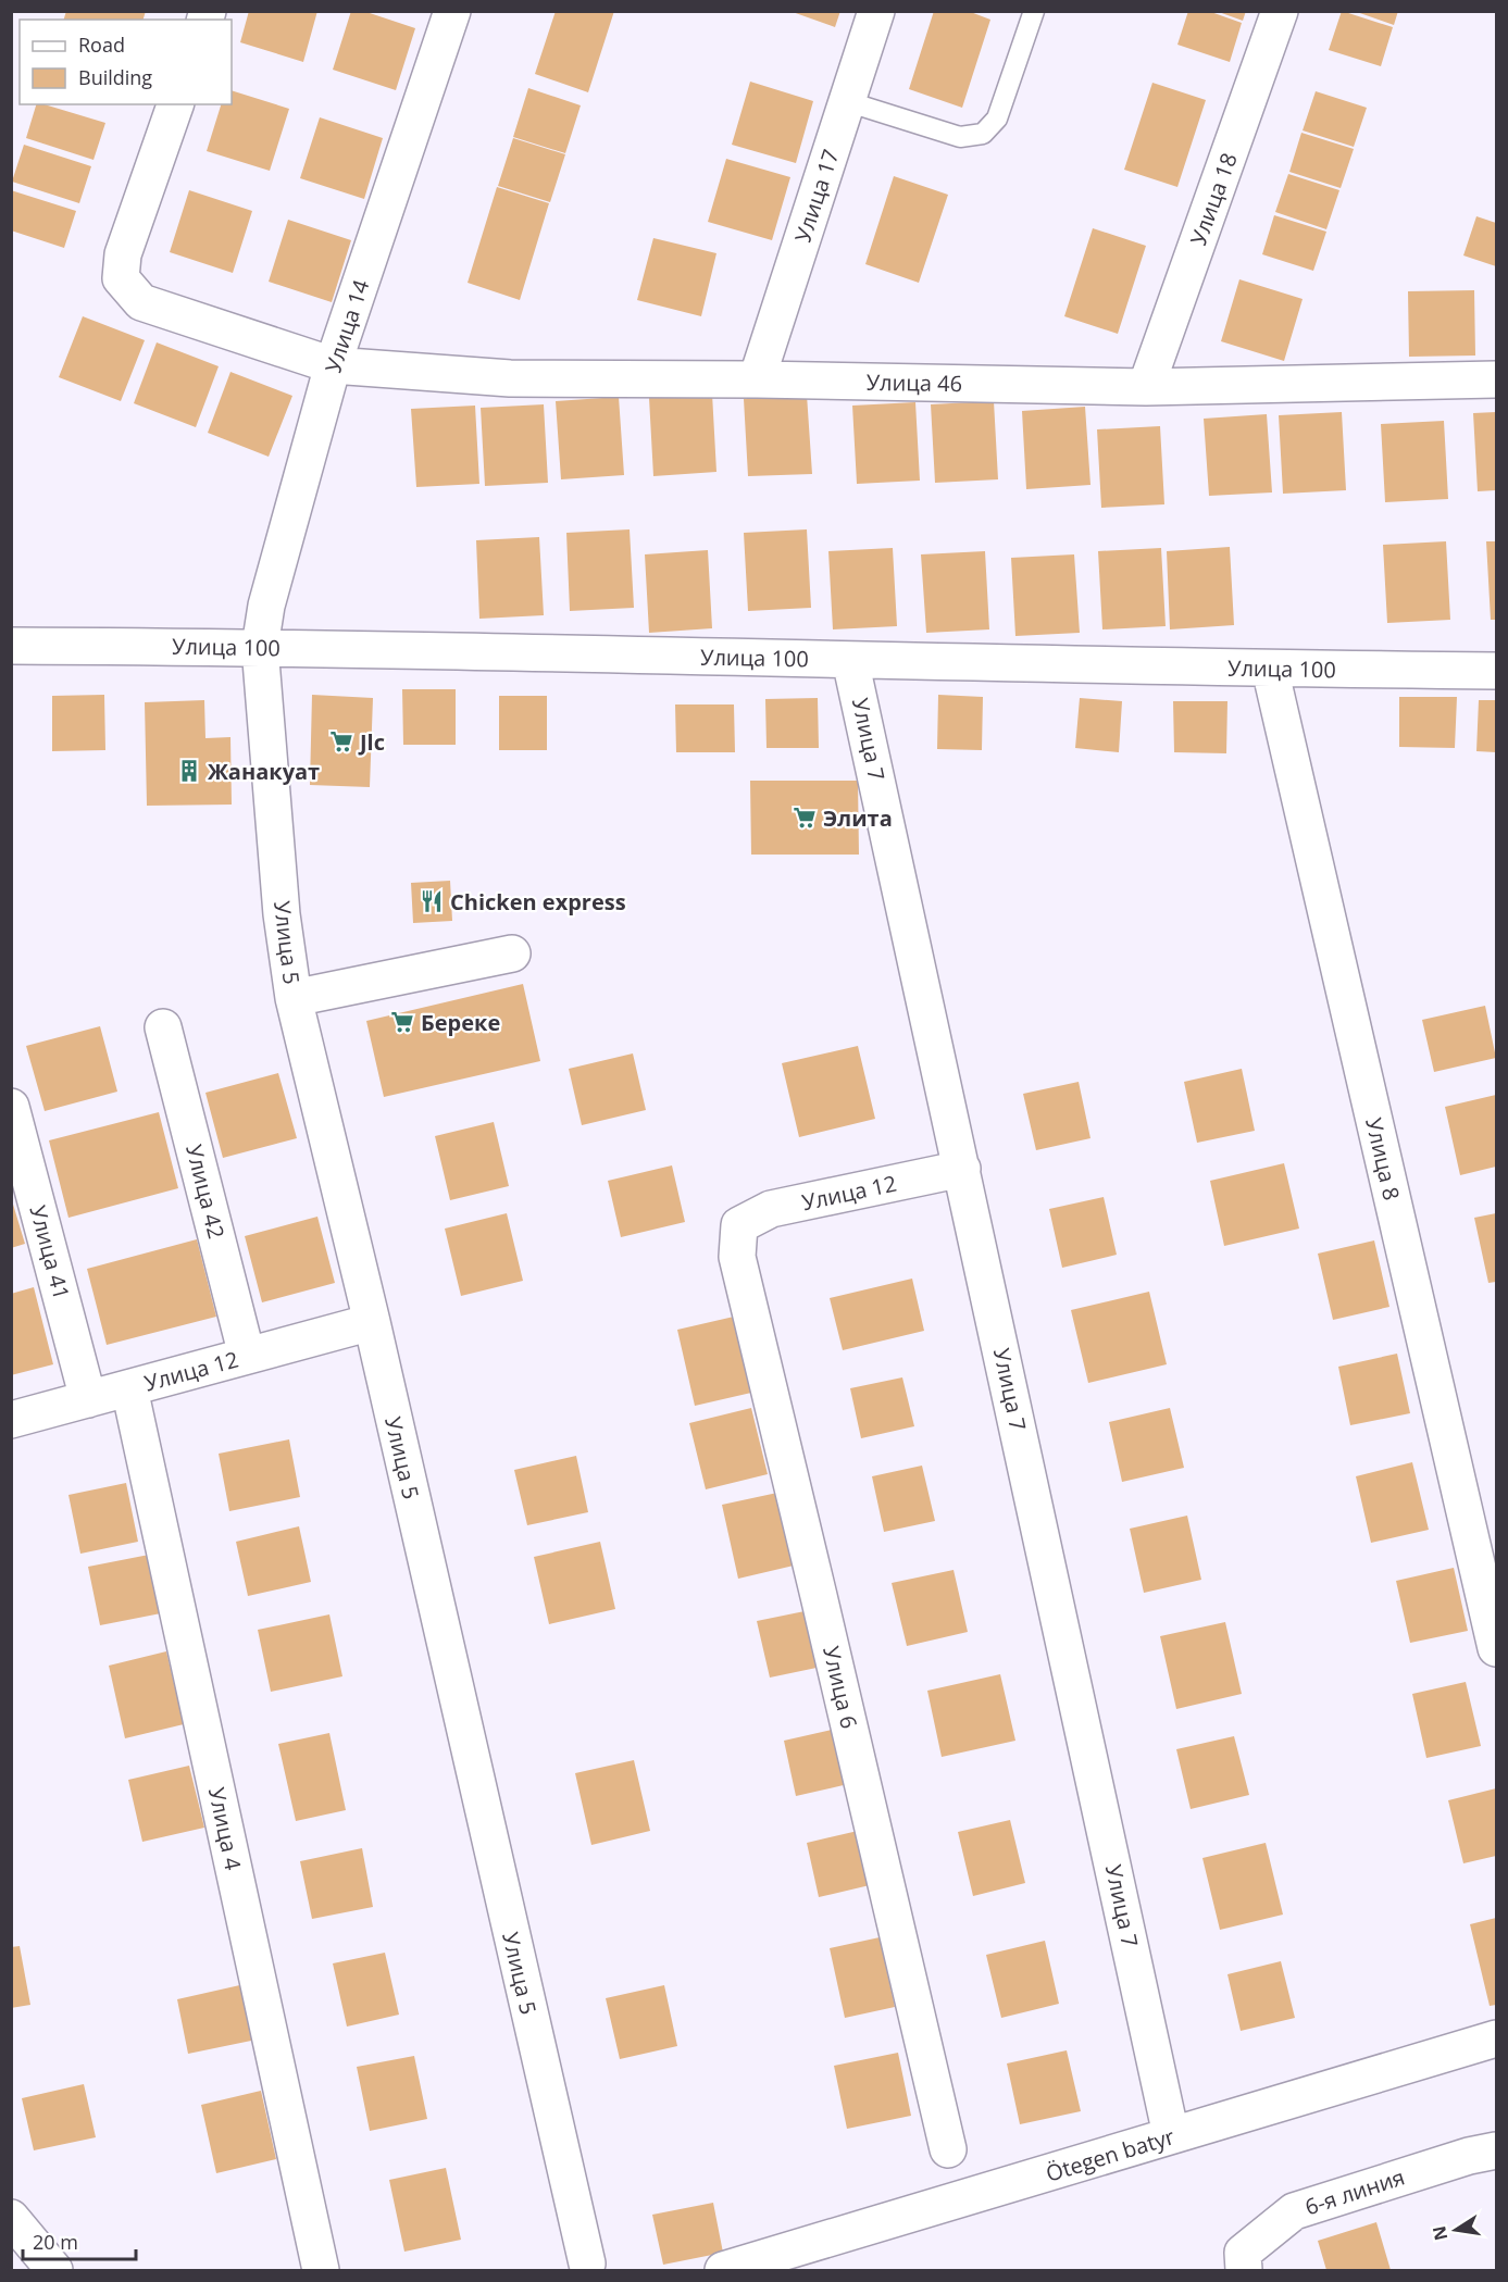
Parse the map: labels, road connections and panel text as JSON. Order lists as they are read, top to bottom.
{
  "streets": {
    "street": [
      "Улица 17",
      "Улица 18",
      "Улица 14",
      "Улица 46",
      "Улица 100",
      "Улица 7",
      "Улица 5",
      "Улица 8",
      "Улица 42",
      "Улица 12",
      "Улица 41",
      "Улица 6",
      "Улица 4",
      "Ötegen batyr",
      "6-я линия"
    ]
  },
  "crossings": [
    ["Улица 17", "Улица 46"],
    ["Улица 18", "Улица 46"],
    ["Улица 14", "Улица 46"],
    ["Улица 14", "Улица 100"],
    ["Улица 14", "Улица 5"],
    ["Улица 100", "Улица 7"],
    ["Улица 100", "Улица 5"],
    ["Улица 100", "Улица 8"],
    ["Улица 7", "Улица 12"],
    ["Улица 5", "Улица 12"],
    ["Улица 42", "Улица 12"],
    ["Улица 12", "Улица 41"],
    ["Улица 12", "Улица 6"],
    ["Улица 12", "Улица 4"]
  ],
  "places": {
    "supermarket": ["Jlc", "Элита", "Береке"],
    "building": ["Жанакуат"],
    "restaurant": ["Chicken express"]
  },
  "legend": ["Road", "Building"],
  "scale_bar": "20 m",
  "north": "left"
}
